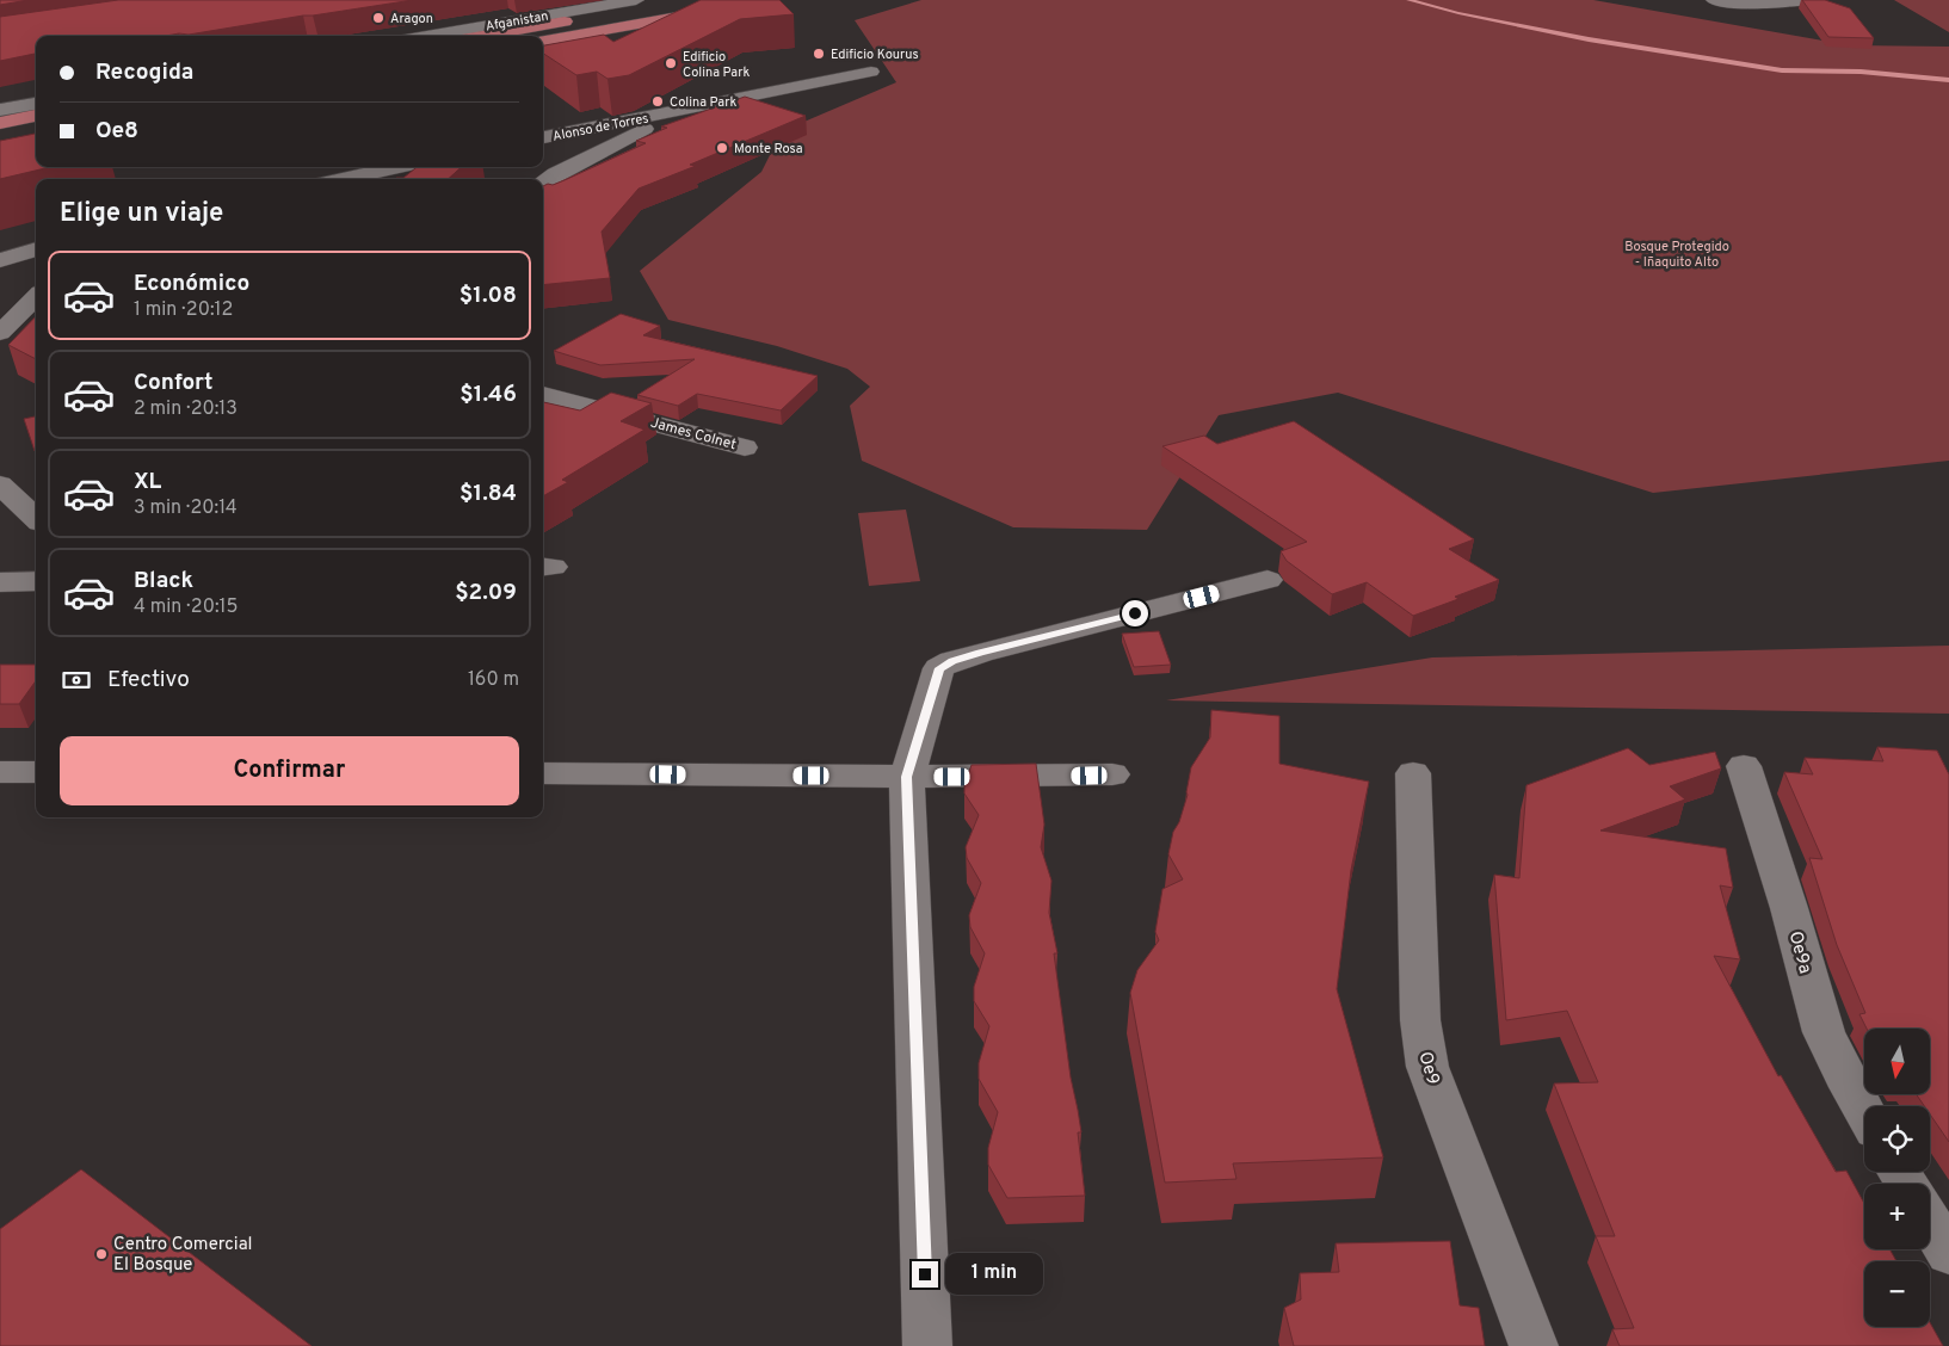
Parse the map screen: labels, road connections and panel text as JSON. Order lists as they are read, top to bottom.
{
  "streets": {
    "street": [
      "Afganistan",
      "Alonso de Torres",
      "James Colnet",
      "Oe9a",
      "Oe9"
    ]
  },
  "parks": ["Bosque Protegido - Iñaquito Alto"],
  "places": [
    "Aragon",
    "Edificio Kourus",
    "Edificio Colina Park",
    "Colina Park",
    "Monte Rosa",
    "Centro Comercial El Bosque"
  ],
  "north": "bottom",
  "page": {
    "banner": ["Recogida", "Oe8"],
    "heading": "Elige un viaje",
    "list": [
      {
        "name": "Económico",
        "note": "1 min · 20:12",
        "value": "$1.08"
      },
      {
        "name": "Confort",
        "note": "2 min · 20:13",
        "value": "$1.46"
      },
      {
        "name": "XL",
        "note": "3 min · 20:14",
        "value": "$1.84"
      },
      {
        "name": "Black",
        "note": "4 min · 20:15",
        "value": "$2.09"
      }
    ],
    "pay": ["Efectivo", "160 m"],
    "buttons": "Confirmar",
    "map_buttons": ["+", "−"],
    "bubble": "1 min"
  }
}
